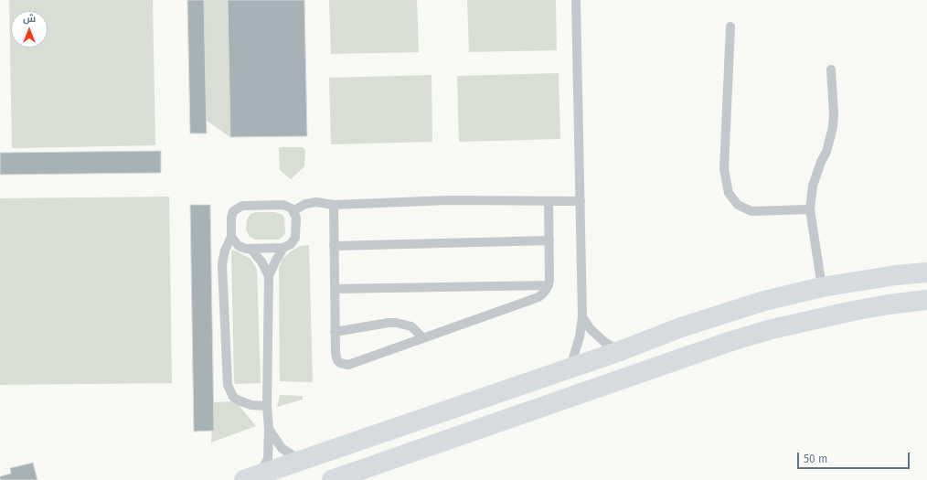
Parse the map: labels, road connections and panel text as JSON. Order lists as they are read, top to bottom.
{
  "scale_bar": "50 m",
  "north": "top"
}
